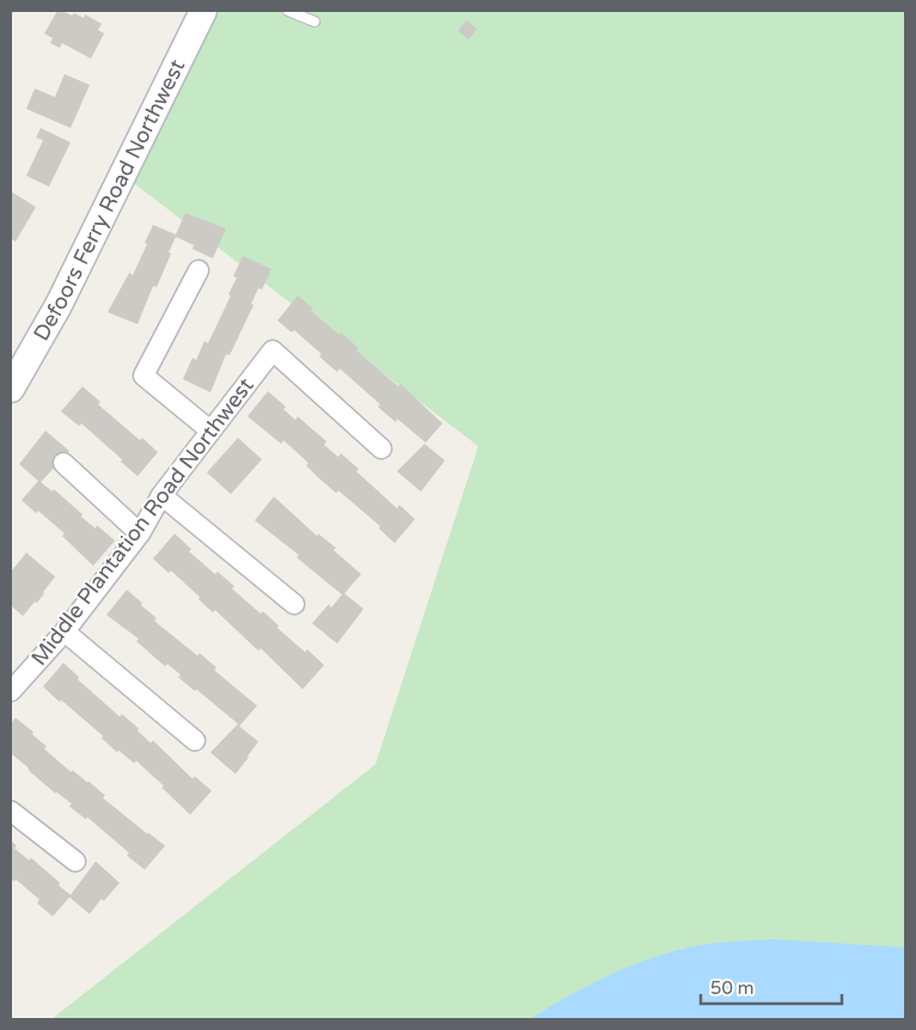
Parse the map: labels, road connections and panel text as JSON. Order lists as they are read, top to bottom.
{
  "streets": {
    "street": ["Defoors Ferry Road Northwest", "Middle Plantation Road Northwest"]
  },
  "scale_bar": "50 m"
}
